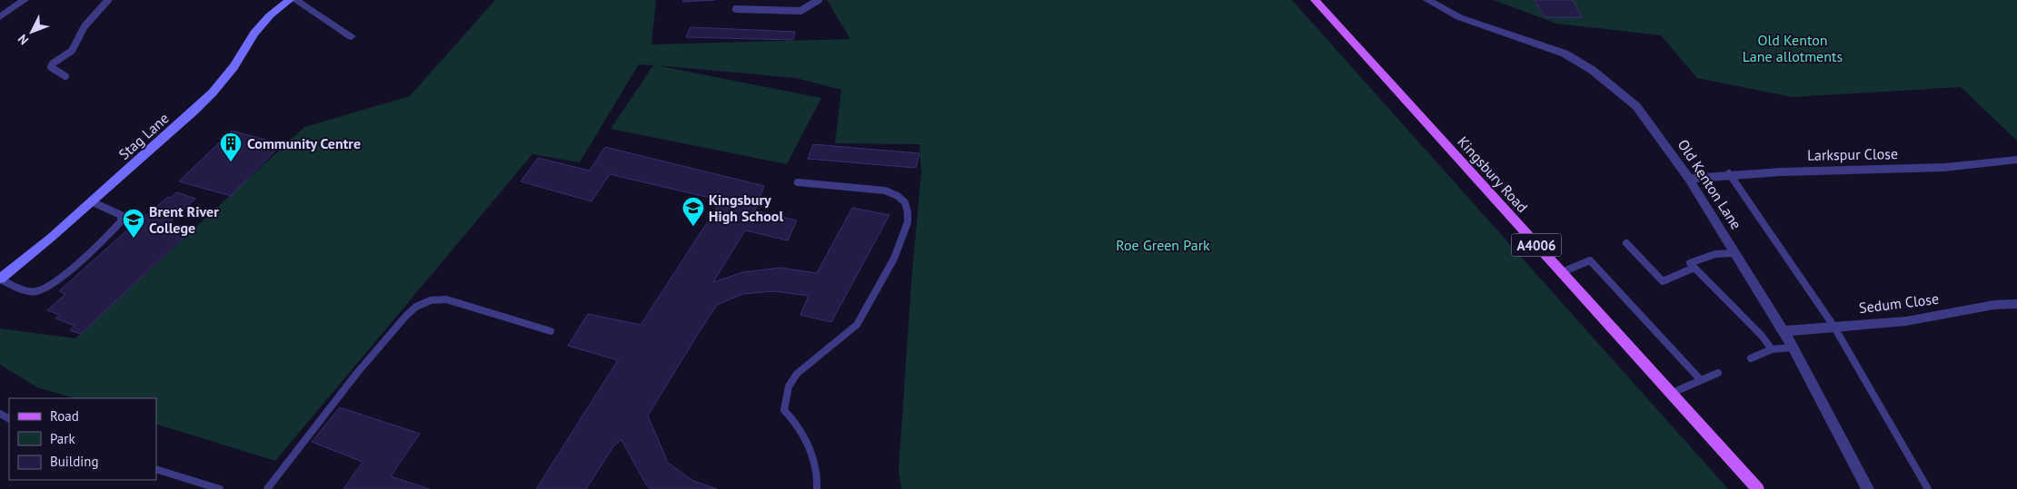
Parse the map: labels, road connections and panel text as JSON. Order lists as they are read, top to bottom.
{
  "streets": {
    "main road": ["Kingsbury Road", "A4006"],
    "street": [
      "Stag Lane",
      "Larkspur Close",
      "Old Kenton Lane",
      "Sedum Close"
    ]
  },
  "crossings": [
    ["Larkspur Close", "Old Kenton Lane"],
    ["Old Kenton Lane", "Sedum Close"]
  ],
  "parks": ["Old Kenton Lane allotments", "Roe Green Park"],
  "places": {
    "building": ["Community Centre"],
    "school or university": ["Kingsbury High School", "Brent River College"]
  },
  "legend": ["Road", "Park", "Building"],
  "north": "bottom left"
}
